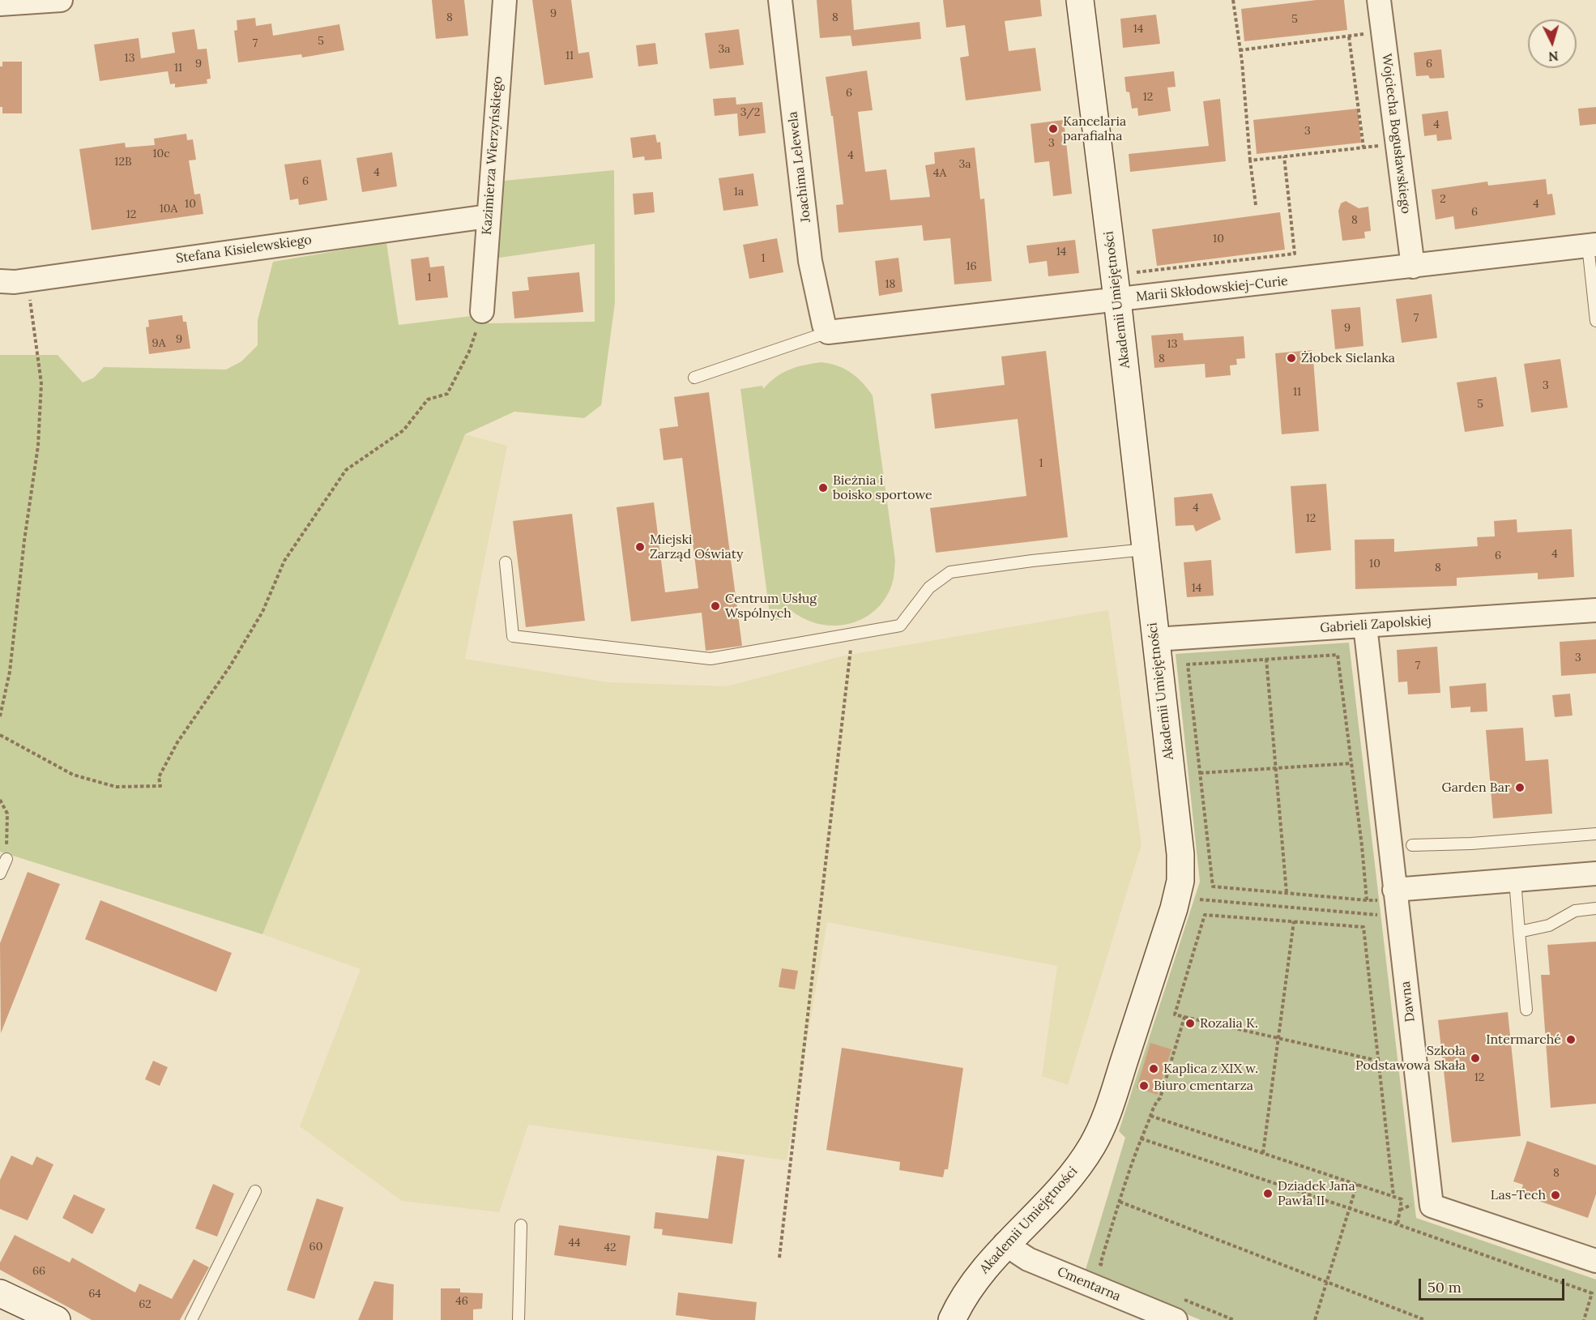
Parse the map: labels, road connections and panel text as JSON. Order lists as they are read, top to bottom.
{
  "streets": {
    "street": [
      "Wojciecha Bogusławskiego",
      "Kazimierza Wierzyńskiego",
      "Joachima Lelewela",
      "Stefana Kisielewskiego",
      "Marii Skłodowskiej-Curie",
      "Akademii Umiejętności",
      "Gabrieli Zapolskiej",
      "Dawna",
      "Cmentarna"
    ]
  },
  "crossings": [
    ["Wojciecha Bogusławskiego", "Marii Skłodowskiej-Curie"],
    ["Kazimierza Wierzyńskiego", "Stefana Kisielewskiego"],
    ["Joachima Lelewela", "Marii Skłodowskiej-Curie"],
    ["Marii Skłodowskiej-Curie", "Akademii Umiejętności"],
    ["Akademii Umiejętności", "Gabrieli Zapolskiej"],
    ["Akademii Umiejętności", "Cmentarna"],
    ["Gabrieli Zapolskiej", "Dawna"]
  ],
  "places": [
    "Kancelaria parafialna",
    "Żłobek Sielanka",
    "Bieżnia i boisko sportowe",
    "Miejski Zarząd Oświaty",
    "Centrum Usług Wspólnych",
    "Garden Bar",
    "Rozalia K.",
    "Intermarché",
    "Szkoła Podstawowa Skała",
    "Kaplica z XIX w.",
    "Biuro cmentarza",
    "Dziadek Jana Pawła II",
    "Las-Tech"
  ],
  "house_numbers": [
    "9",
    "8",
    "8",
    "5",
    "14",
    "5",
    "7",
    "3a",
    "11",
    "13",
    "9",
    "6",
    "11",
    "6",
    "12",
    "3/2",
    "4",
    "3",
    "3",
    "10c",
    "4",
    "12B",
    "3a",
    "4",
    "4A",
    "6",
    "1a",
    "2",
    "10",
    "4",
    "10A",
    "6",
    "12",
    "8",
    "10",
    "14",
    "1",
    "16",
    "1",
    "18",
    "7",
    "9",
    "9",
    "9A",
    "13",
    "8",
    "3",
    "11",
    "5",
    "1",
    "4",
    "12",
    "4",
    "6",
    "10",
    "8",
    "14",
    "3",
    "7",
    "12",
    "8",
    "44",
    "60",
    "42",
    "66",
    "64",
    "46",
    "62"
  ],
  "scale_bar": "50 m",
  "north": "bottom"
}
